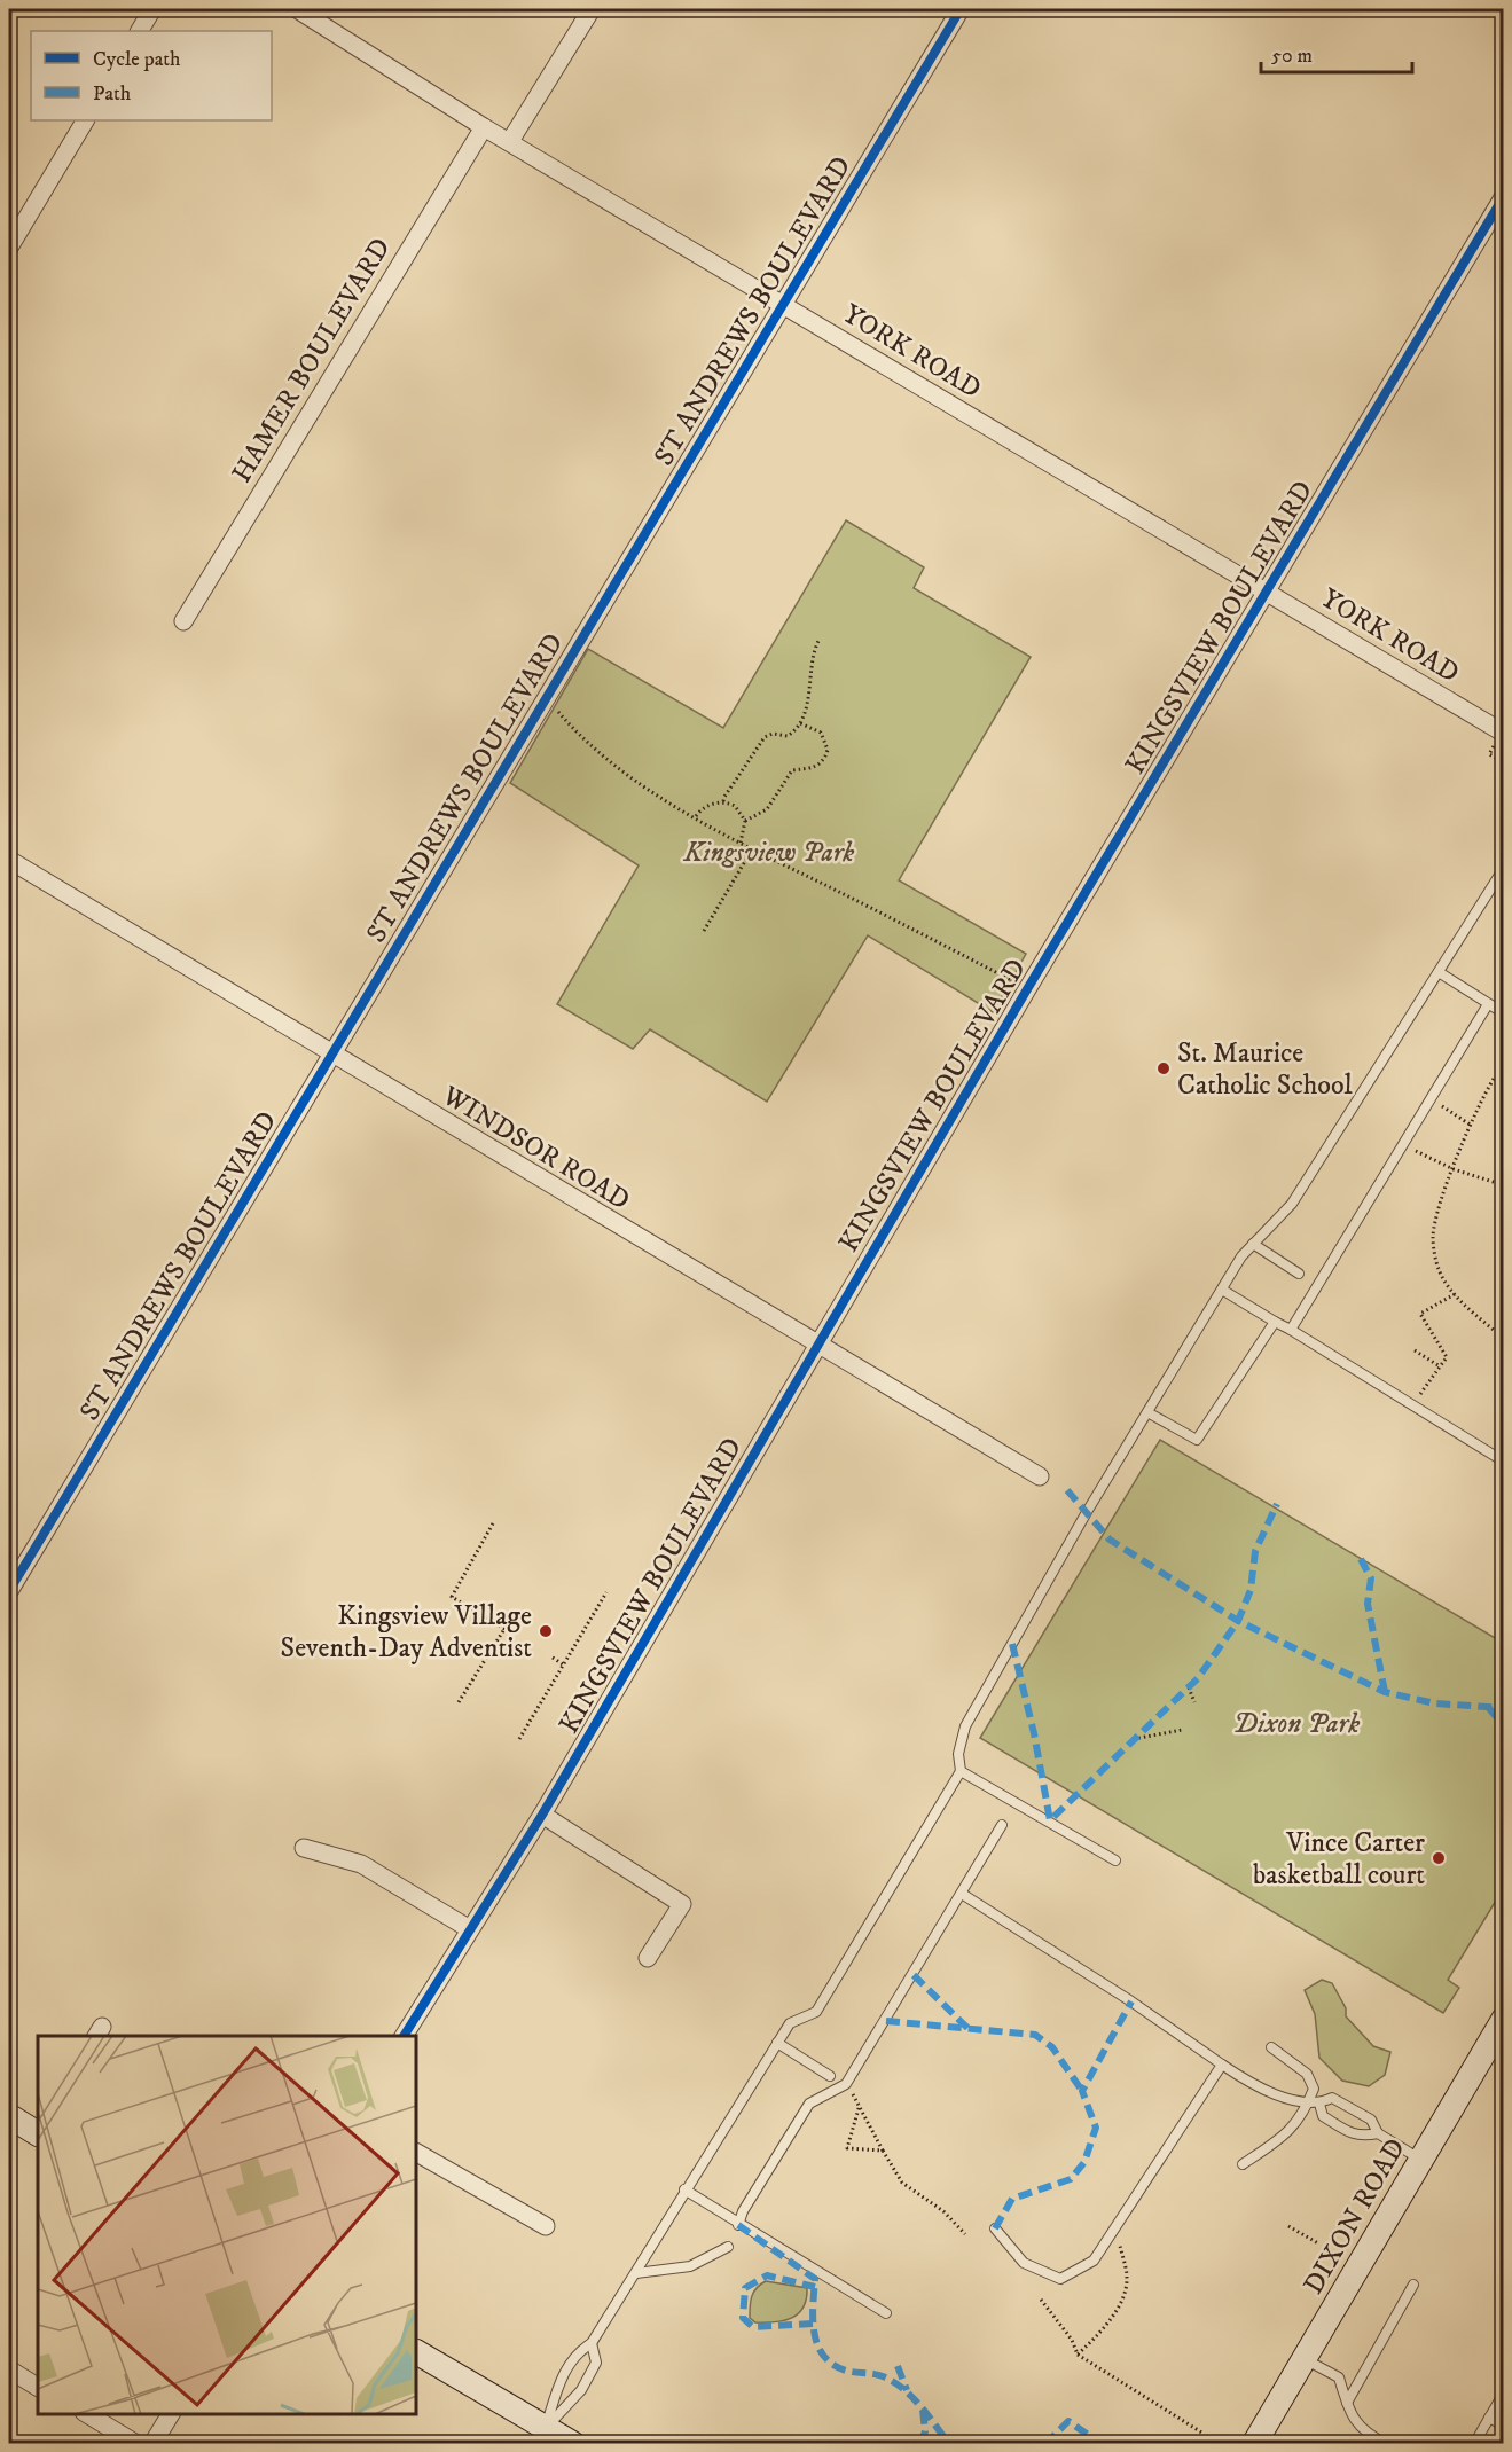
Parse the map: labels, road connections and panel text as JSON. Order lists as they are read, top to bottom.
{
  "streets": {
    "main road": ["DIXON ROAD"],
    "street": [
      "ST ANDREWS BOULEVARD",
      "YORK ROAD",
      "HAMER BOULEVARD",
      "KINGSVIEW BOULEVARD",
      "WINDSOR ROAD"
    ]
  },
  "crossings": [
    ["ST ANDREWS BOULEVARD", "YORK ROAD"],
    ["ST ANDREWS BOULEVARD", "WINDSOR ROAD"],
    ["YORK ROAD", "HAMER BOULEVARD"],
    ["YORK ROAD", "KINGSVIEW BOULEVARD"],
    ["KINGSVIEW BOULEVARD", "WINDSOR ROAD"]
  ],
  "parks": ["Kingsview Park", "Dixon Park"],
  "places": ["St. Maurice Catholic School", "Kingsview Village Seventh-Day Adventist", "Vince Carter basketball court"],
  "legend": ["Cycle path", "Path"],
  "scale_bar": "50 m"
}
